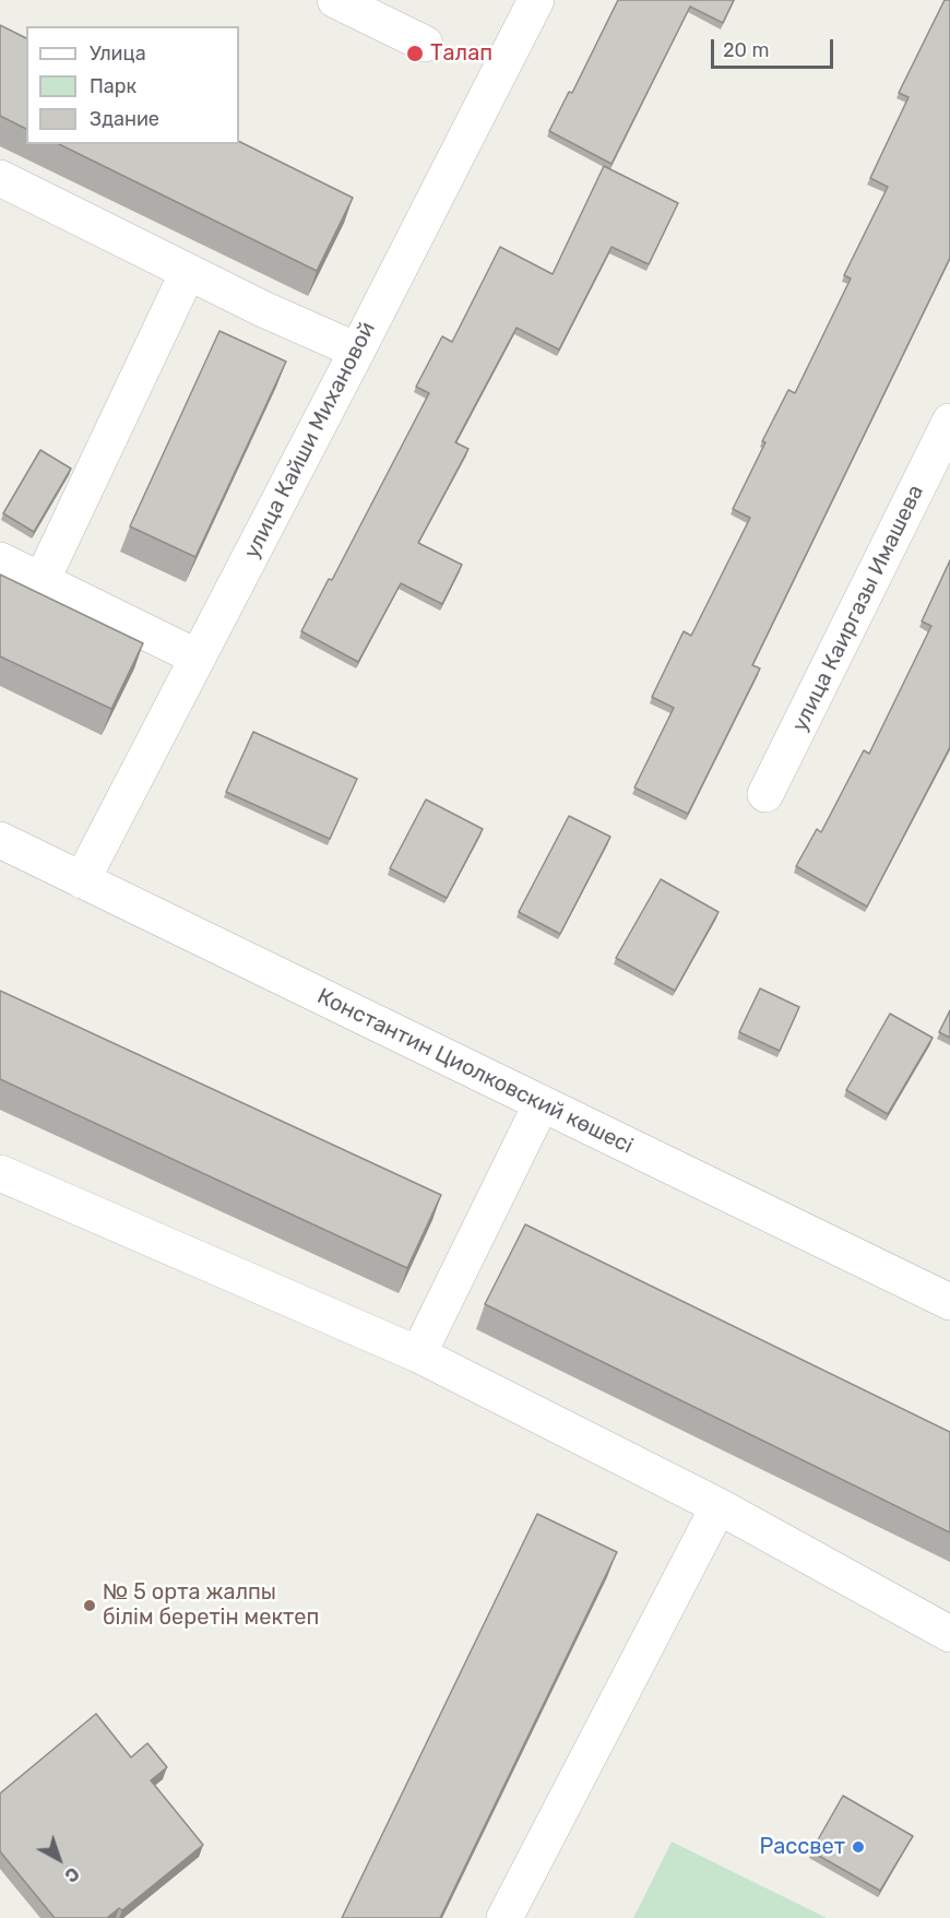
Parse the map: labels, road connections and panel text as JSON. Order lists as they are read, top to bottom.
{
  "streets": {
    "street": ["улица Кайши Михановой", "улица Каиргазы Имашева", "Константин Циолковский көшесі"]
  },
  "crossings": [
    ["улица Кайши Михановой", "Константин Циолковский көшесі"]
  ],
  "places": ["Талап", "№ 5 орта жалпы білім беретін мектеп", "Рассвет"],
  "legend": ["Улица", "Парк", "Здание"],
  "scale_bar": "20 m",
  "north": "bottom right"
}
